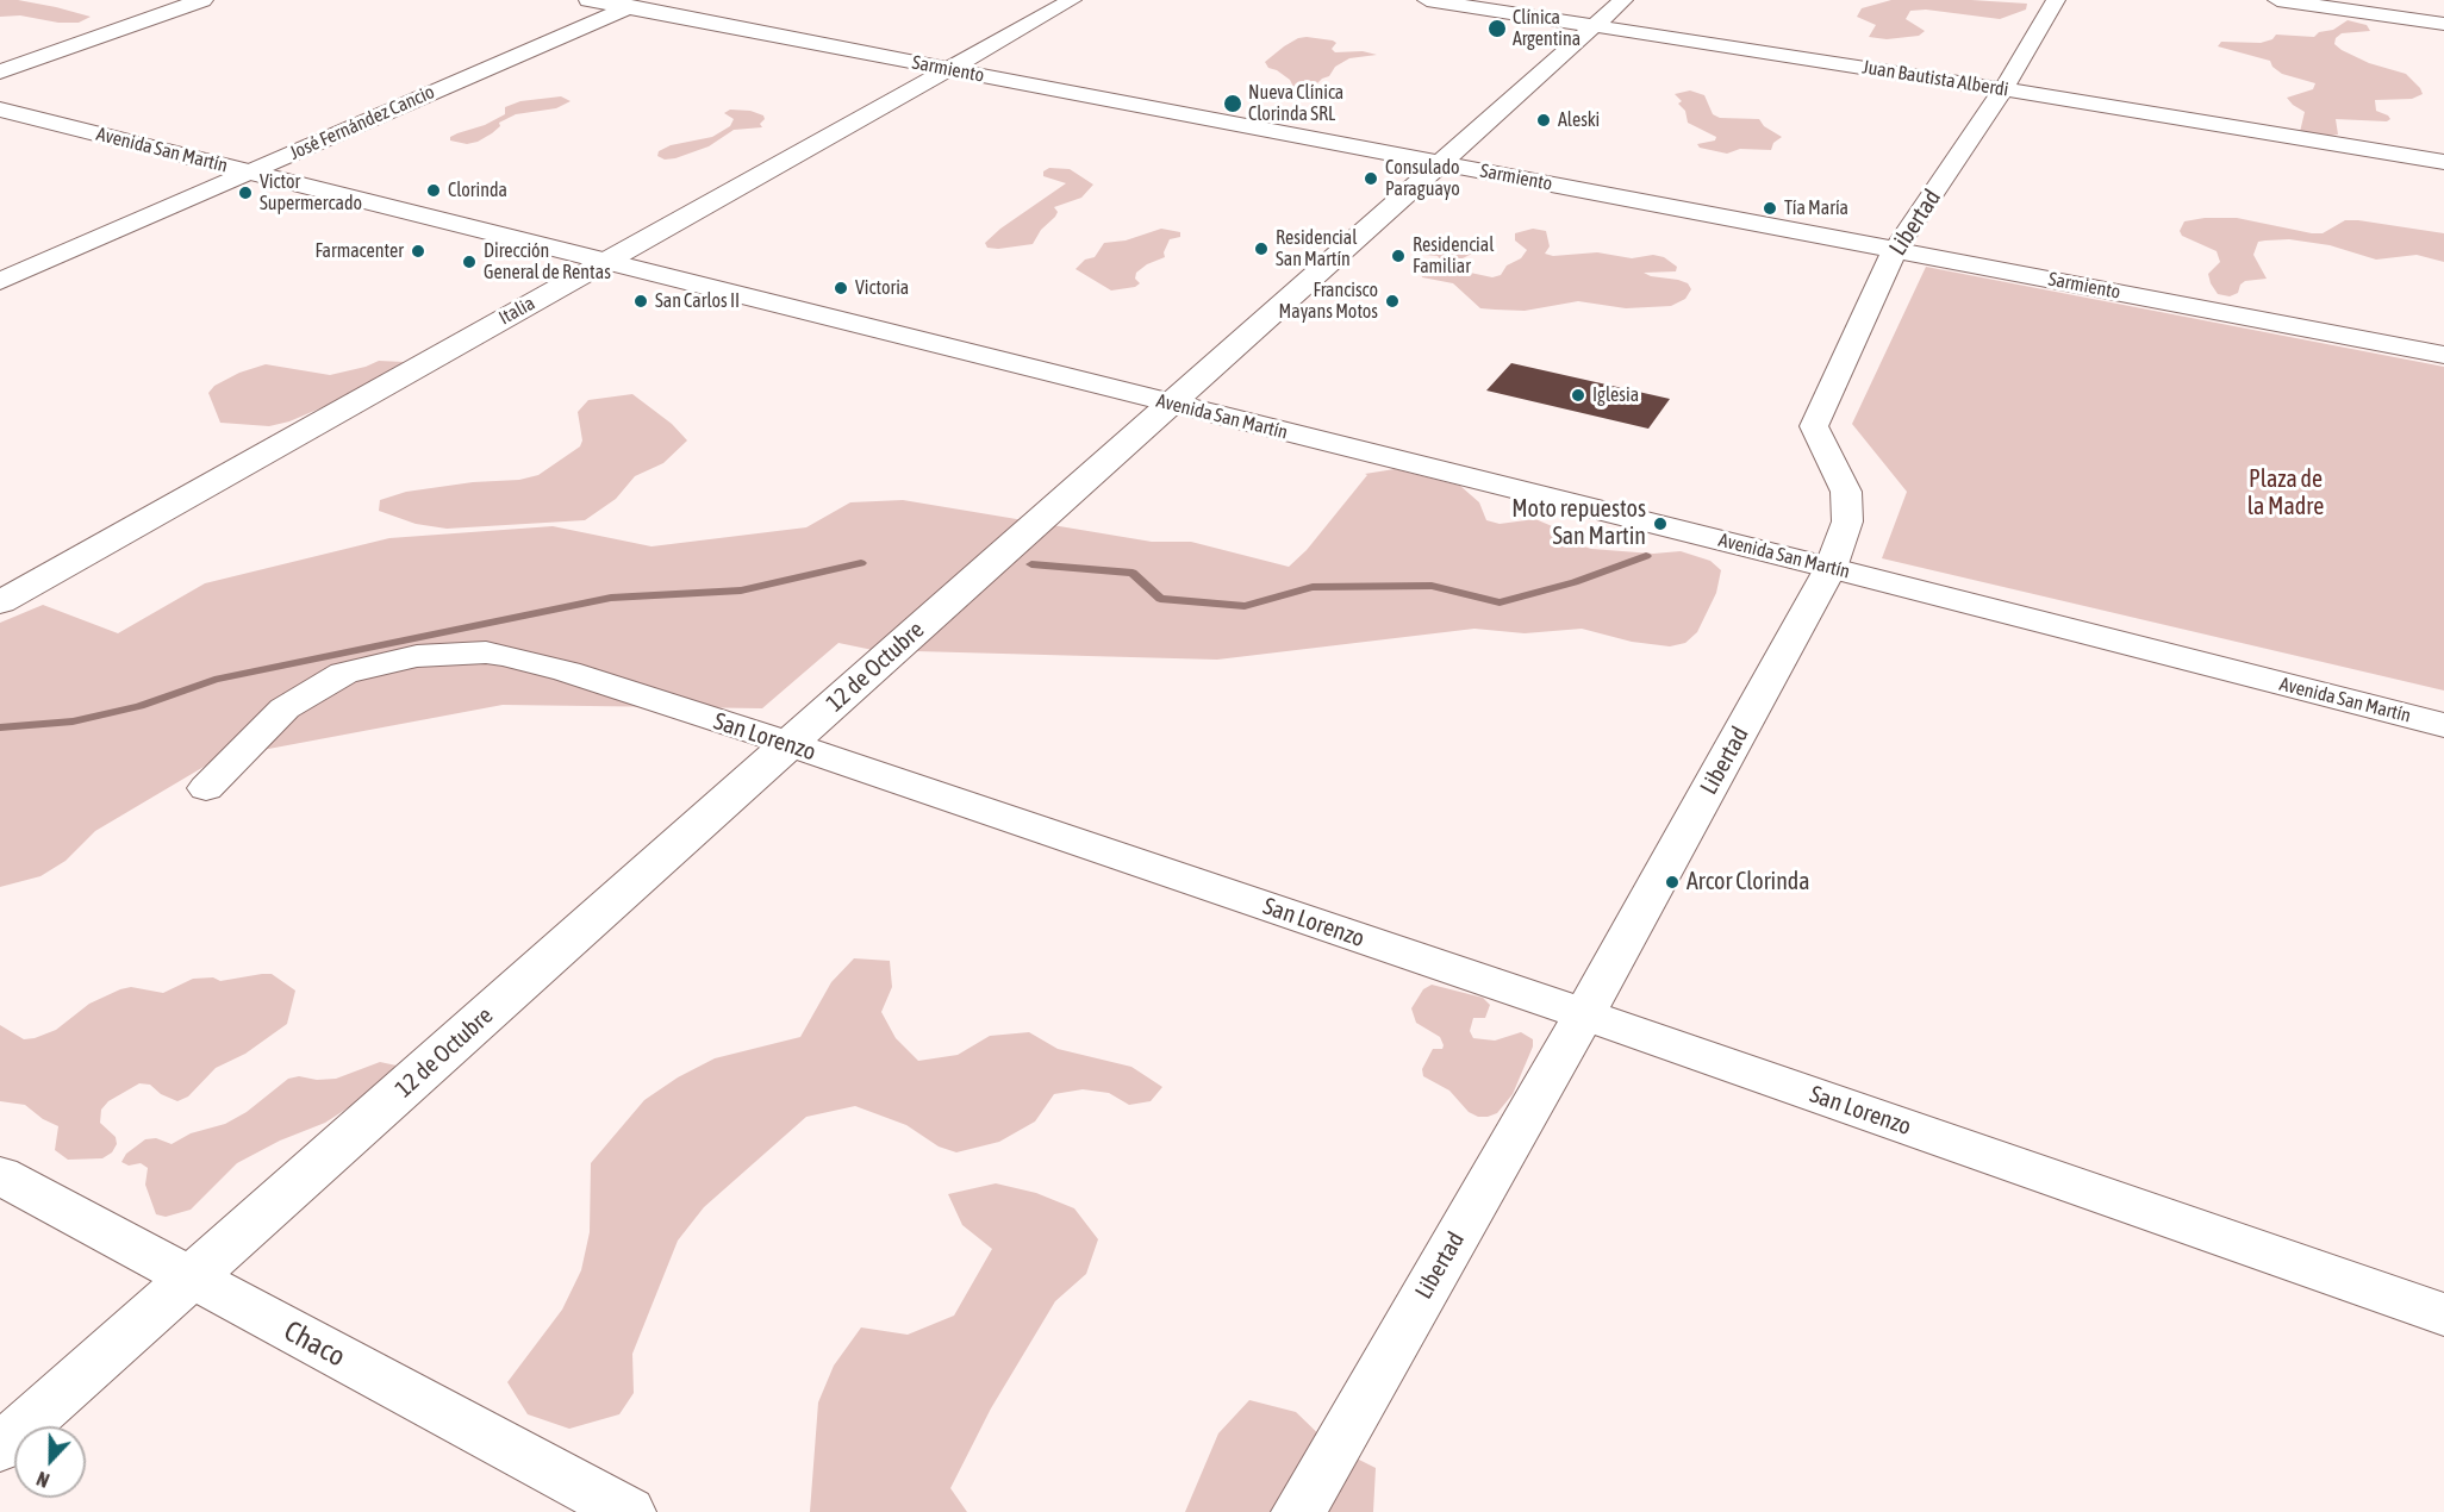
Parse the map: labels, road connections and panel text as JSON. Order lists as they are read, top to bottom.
{
  "streets": {
    "main road": ["Avenida San Martín", "Italia"],
    "street": [
      "Sarmiento",
      "Juan Bautista Alberdi",
      "José Fernández Cancio",
      "Libertad",
      "12 de Octubre",
      "San Lorenzo",
      "Chaco"
    ]
  },
  "crossings": [
    ["Sarmiento", "José Fernández Cancio"],
    ["Sarmiento", "Libertad"],
    ["Sarmiento", "Italia"],
    ["Sarmiento", "12 de Octubre"],
    ["Juan Bautista Alberdi", "Libertad"],
    ["Juan Bautista Alberdi", "12 de Octubre"],
    ["José Fernández Cancio", "Avenida San Martín"],
    ["Avenida San Martín", "Libertad"],
    ["Avenida San Martín", "Italia"],
    ["Avenida San Martín", "12 de Octubre"],
    ["Libertad", "San Lorenzo"],
    ["12 de Octubre", "San Lorenzo"],
    ["12 de Octubre", "Chaco"]
  ],
  "parks": ["Plaza de la Madre"],
  "places": [
    "Clínica Argentina",
    "Nueva Clínica Clorinda SRL",
    "Aleski",
    "Consulado Paraguayo",
    "Clorinda",
    "Victor Supermercado",
    "Tía María",
    "Residencial San Martín",
    "Farmacenter",
    "Residencial Familiar",
    "Dirección General de Rentas",
    "Victoria",
    "San Carlos II",
    "Francisco Mayans Motos",
    "Iglesia",
    "Moto repuestos San Martin",
    "Arcor Clorinda"
  ],
  "north": "bottom"
}
